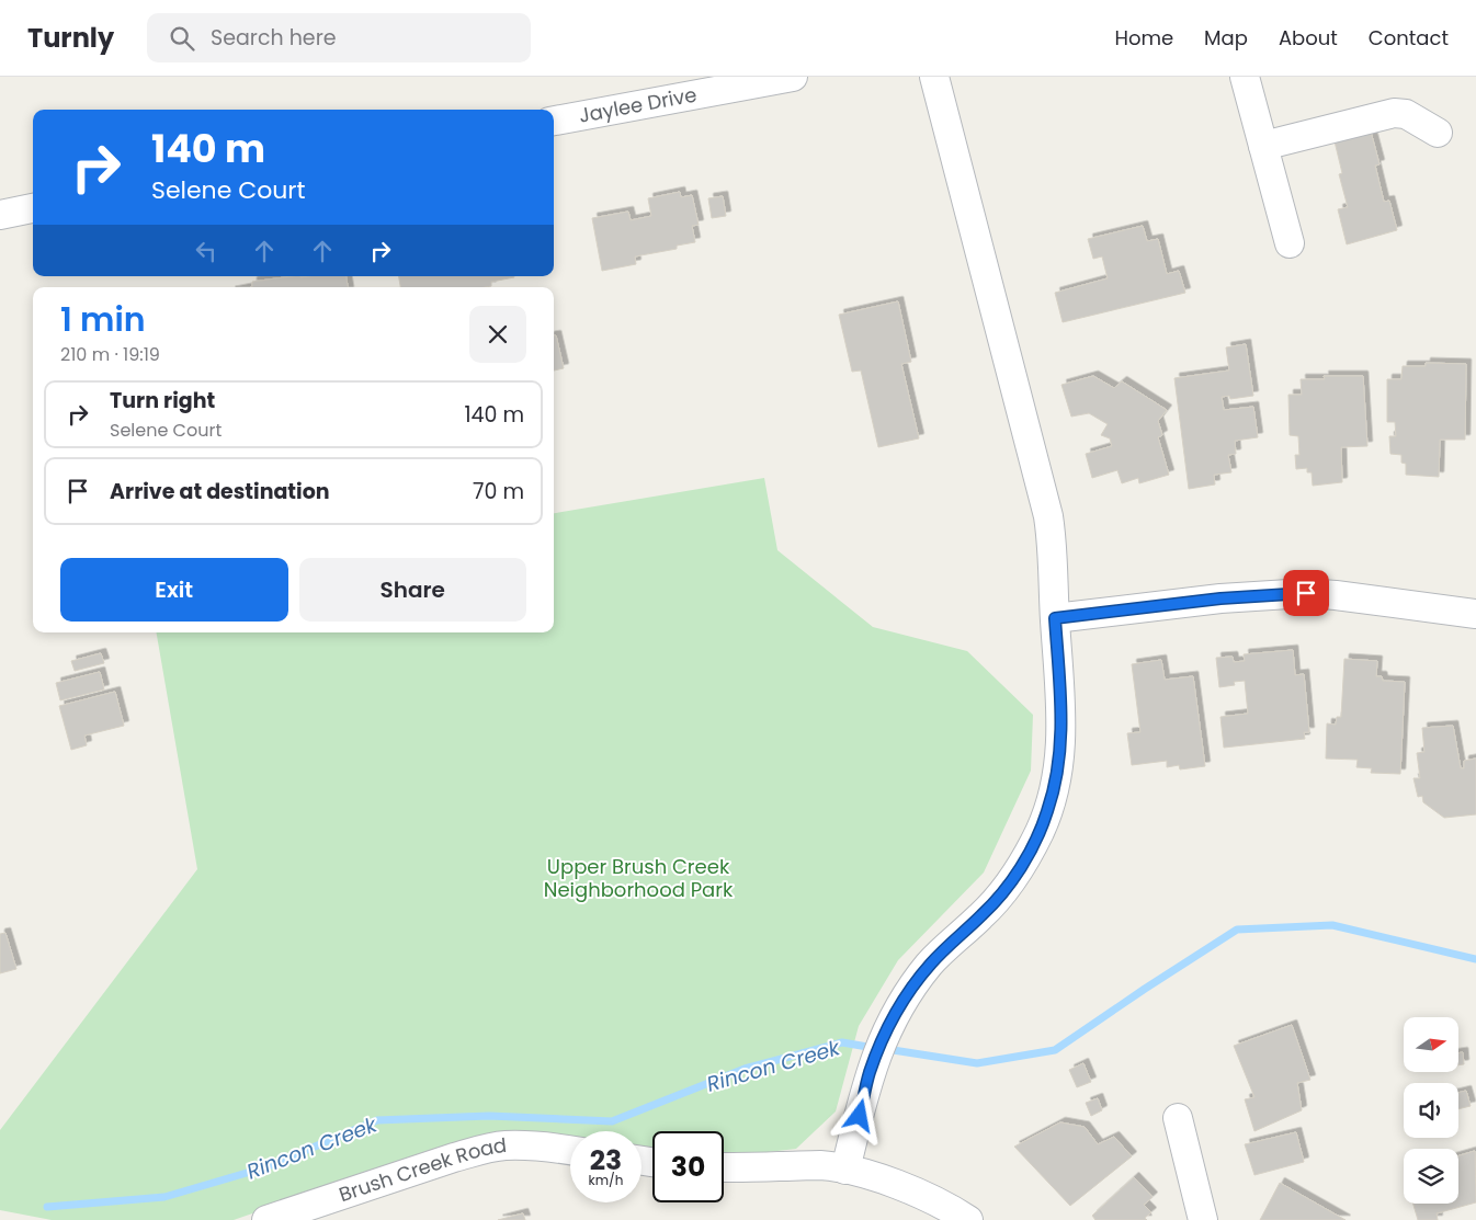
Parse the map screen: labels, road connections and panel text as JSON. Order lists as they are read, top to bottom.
{
  "streets": {
    "street": ["Jaylee Drive", "Brush Creek Road"]
  },
  "water": ["Rincon Creek"],
  "parks": ["Upper Brush Creek Neighborhood Park"],
  "north": "right",
  "page": {
    "header": "Turnly",
    "search": "Search here",
    "nav": [
      "Home",
      "Map",
      "About",
      "Contact"
    ],
    "turn": ["140 m", "Selene Court"],
    "heading": ["1 min", "210 m · 19:19"],
    "list": [
      {
        "name": "Turn right",
        "note": "Selene Court",
        "value": "140 m"
      },
      {
        "name": "Arrive at destination",
        "value": "70 m"
      }
    ],
    "buttons": ["Exit", "Share"],
    "speed": "23 km/h",
    "limit": "30"
  }
}
